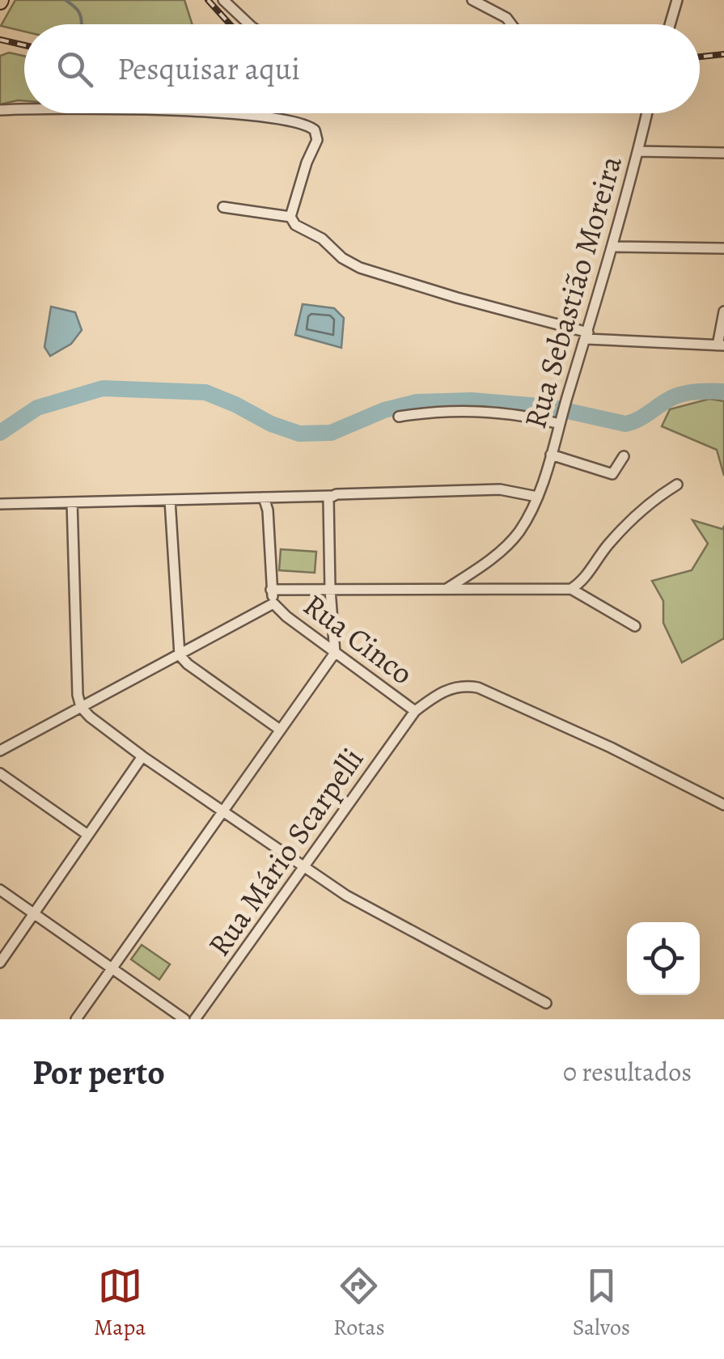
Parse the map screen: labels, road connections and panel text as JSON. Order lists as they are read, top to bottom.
{
  "streets": {
    "street": ["Rua Sebastião Moreira", "Rua Cinco", "Rua Mário Scarpelli"]
  },
  "crossings": [
    ["Rua Cinco", "Rua Mário Scarpelli"]
  ],
  "page": {
    "search": "Pesquisar aqui",
    "heading": ["Por perto", "0 resultados"],
    "nav": ["Mapa", "Rotas", "Salvos"]
  }
}
